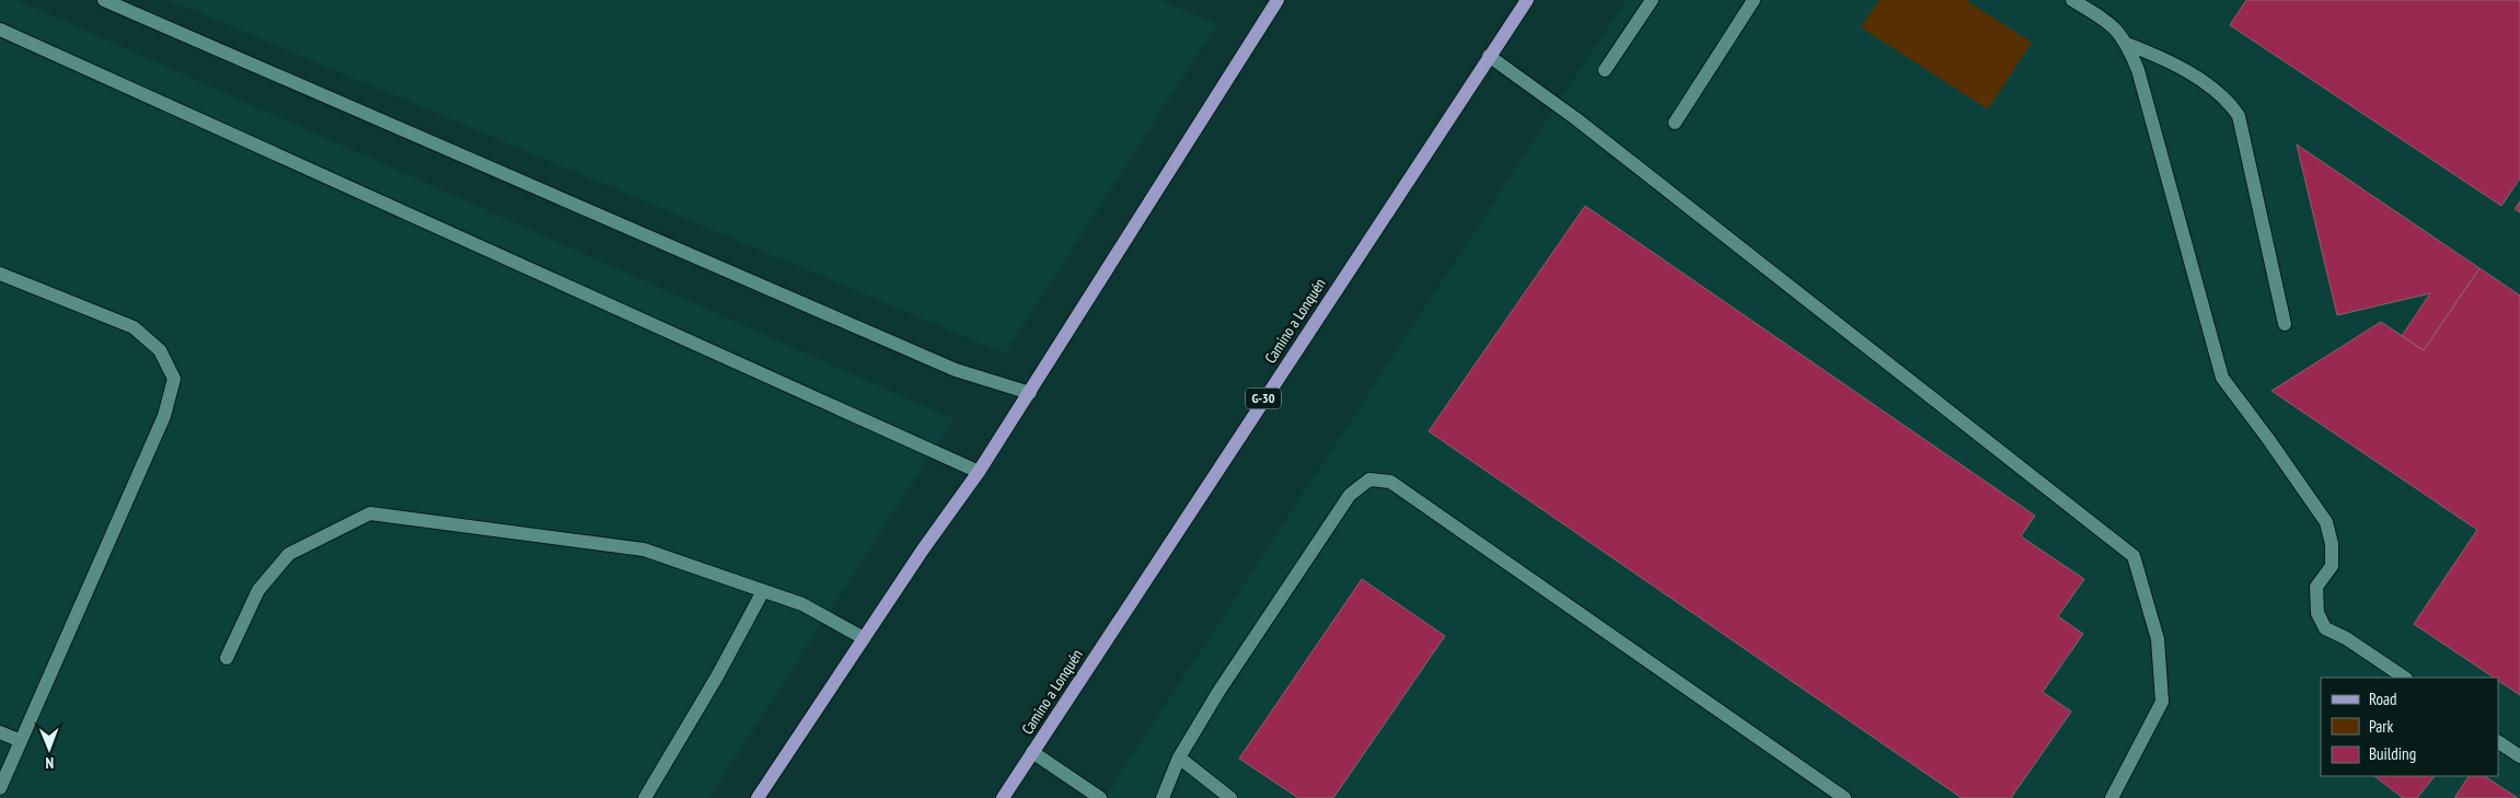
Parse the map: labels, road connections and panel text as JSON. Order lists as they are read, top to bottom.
{
  "streets": {
    "main road": ["Camino a Lonquén", "G-30"]
  },
  "legend": ["Road", "Park", "Building"],
  "north": "bottom"
}
